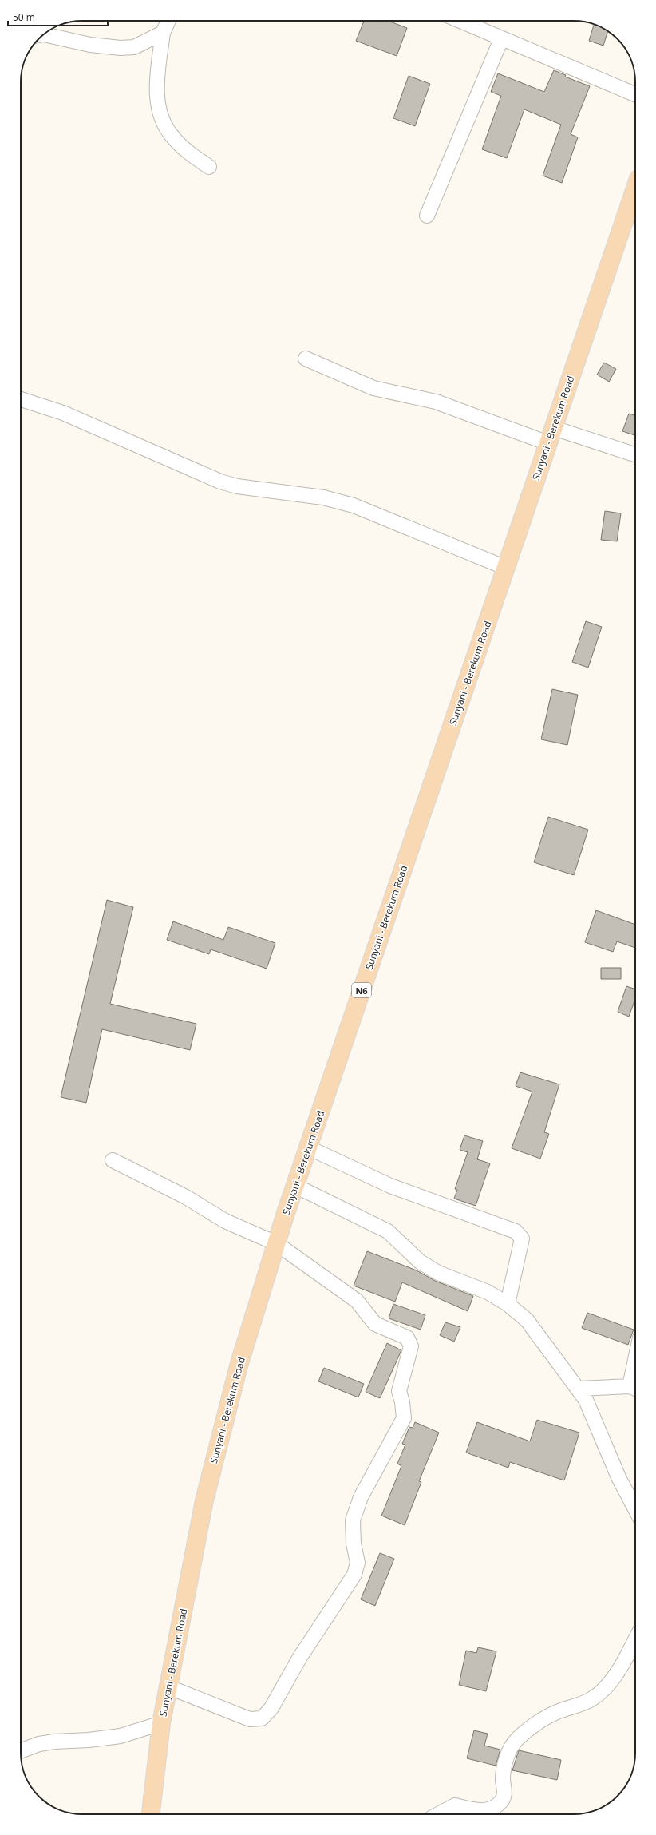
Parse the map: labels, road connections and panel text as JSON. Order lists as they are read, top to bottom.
{
  "streets": {
    "main road": ["Sunyani - Berekum Road", "N6"]
  },
  "scale_bar": "50 m"
}
